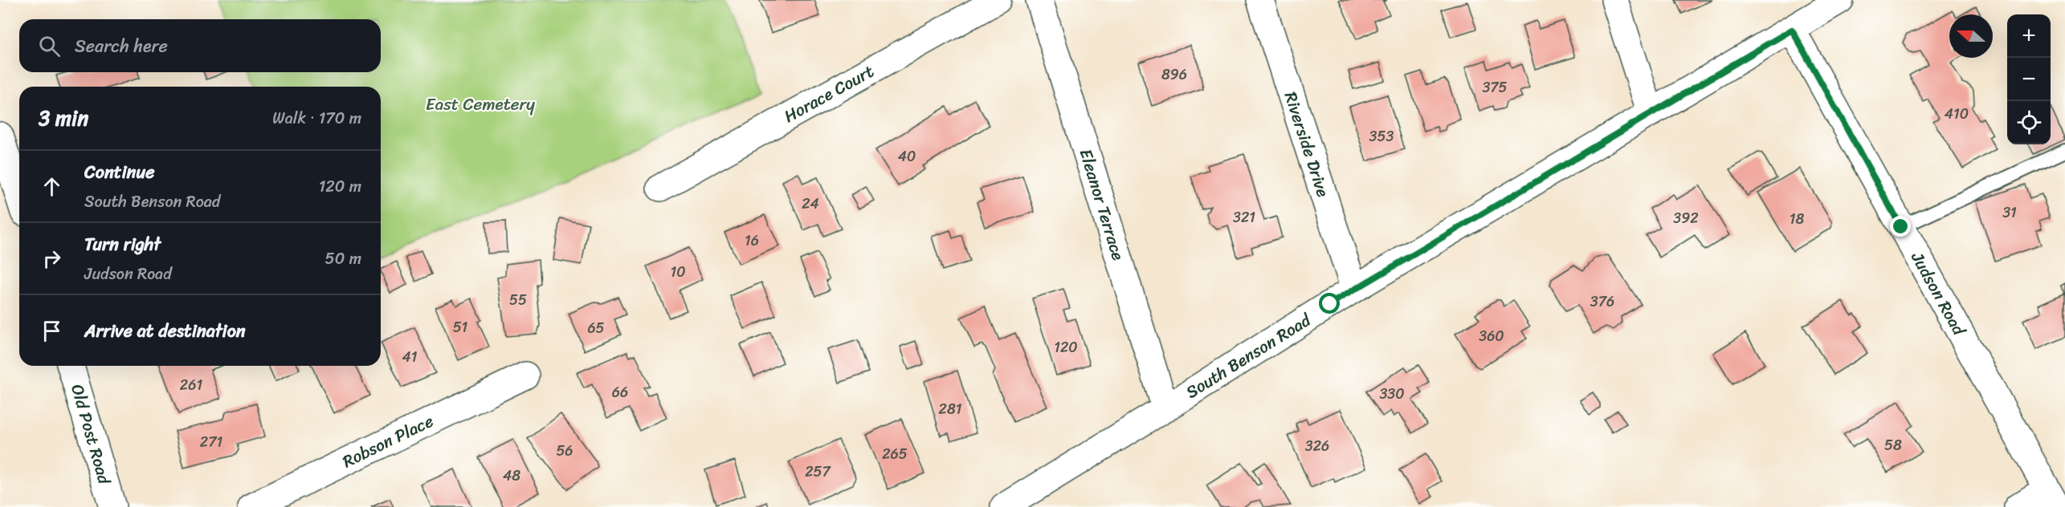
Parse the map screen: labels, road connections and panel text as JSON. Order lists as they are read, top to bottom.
{
  "streets": {
    "street": [
      "Horace Court",
      "Riverside Drive",
      "Eleanor Terrace",
      "Judson Road",
      "South Benson Road",
      "Old Post Road",
      "Robson Place"
    ]
  },
  "crossings": [
    ["Riverside Drive", "South Benson Road"],
    ["Eleanor Terrace", "South Benson Road"],
    ["Judson Road", "South Benson Road"]
  ],
  "parks": ["East Cemetery"],
  "house_numbers": [
    "896",
    "375",
    "410",
    "353",
    "40",
    "24",
    "31",
    "321",
    "392",
    "18",
    "16",
    "10",
    "55",
    "376",
    "51",
    "65",
    "360",
    "120",
    "41",
    "261",
    "66",
    "330",
    "281",
    "271",
    "58",
    "326",
    "56",
    "265",
    "257",
    "48"
  ],
  "north": "left",
  "page": {
    "map_buttons": ["+", "−"],
    "search": "Search here",
    "heading": ["3 min", "Walk · 170 m"],
    "list": [
      ["Continue", "South Benson Road", "120 m"],
      ["Turn right", "Judson Road", "50 m"],
      "Arrive at destination"
    ]
  }
}
